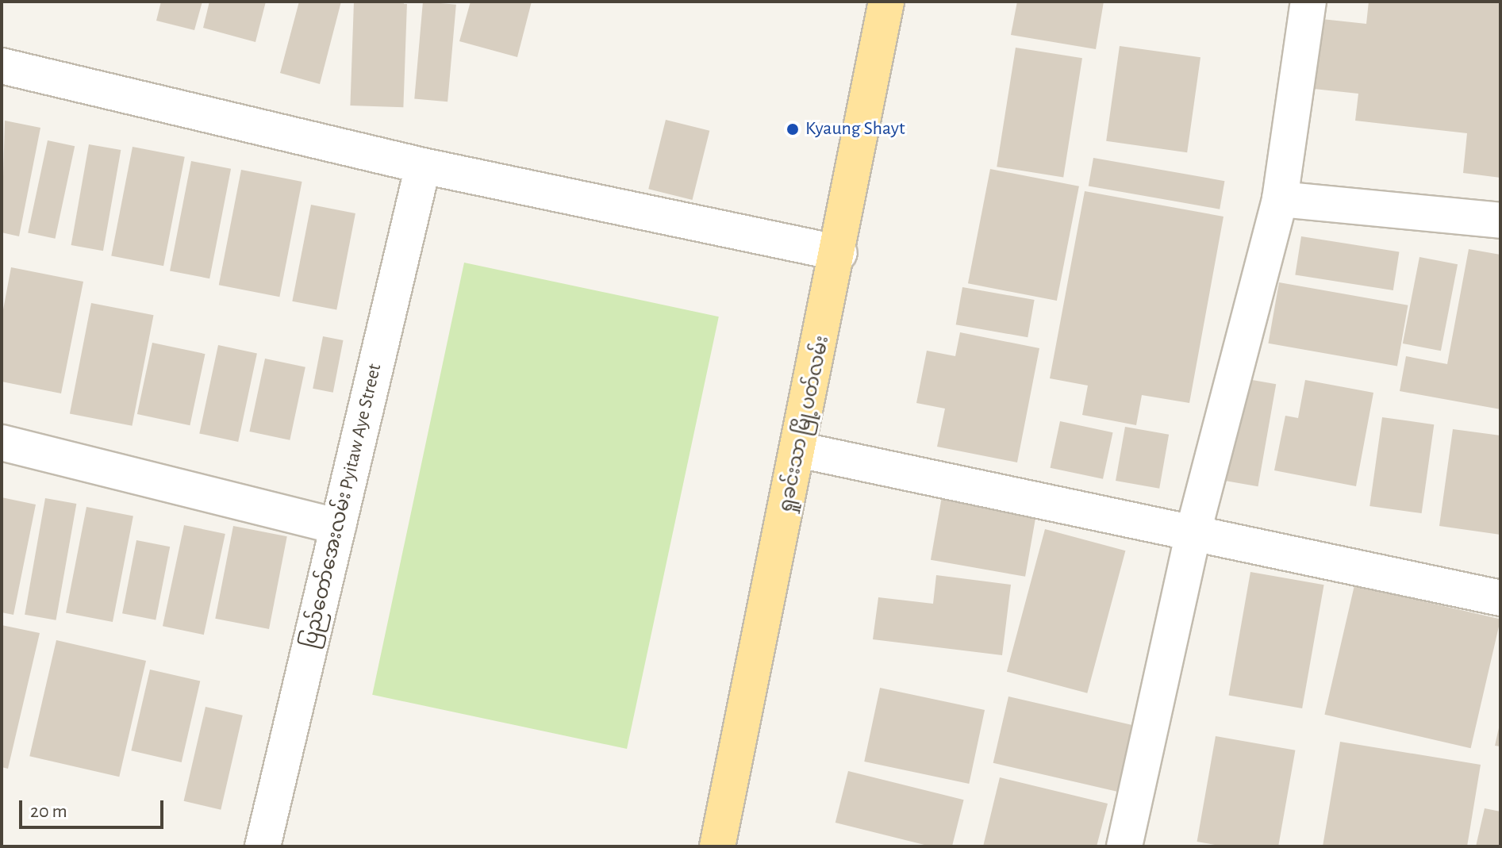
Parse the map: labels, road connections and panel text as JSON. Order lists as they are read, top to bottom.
{
  "streets": {
    "main road": ["ရှုခင်းသာ မြို့ပတ်လမ်း"],
    "street": ["ပြည်တော်အေးလမ်း Pyitaw Aye Street"]
  },
  "places": ["Kyaung Shayt"],
  "scale_bar": "20 m"
}
